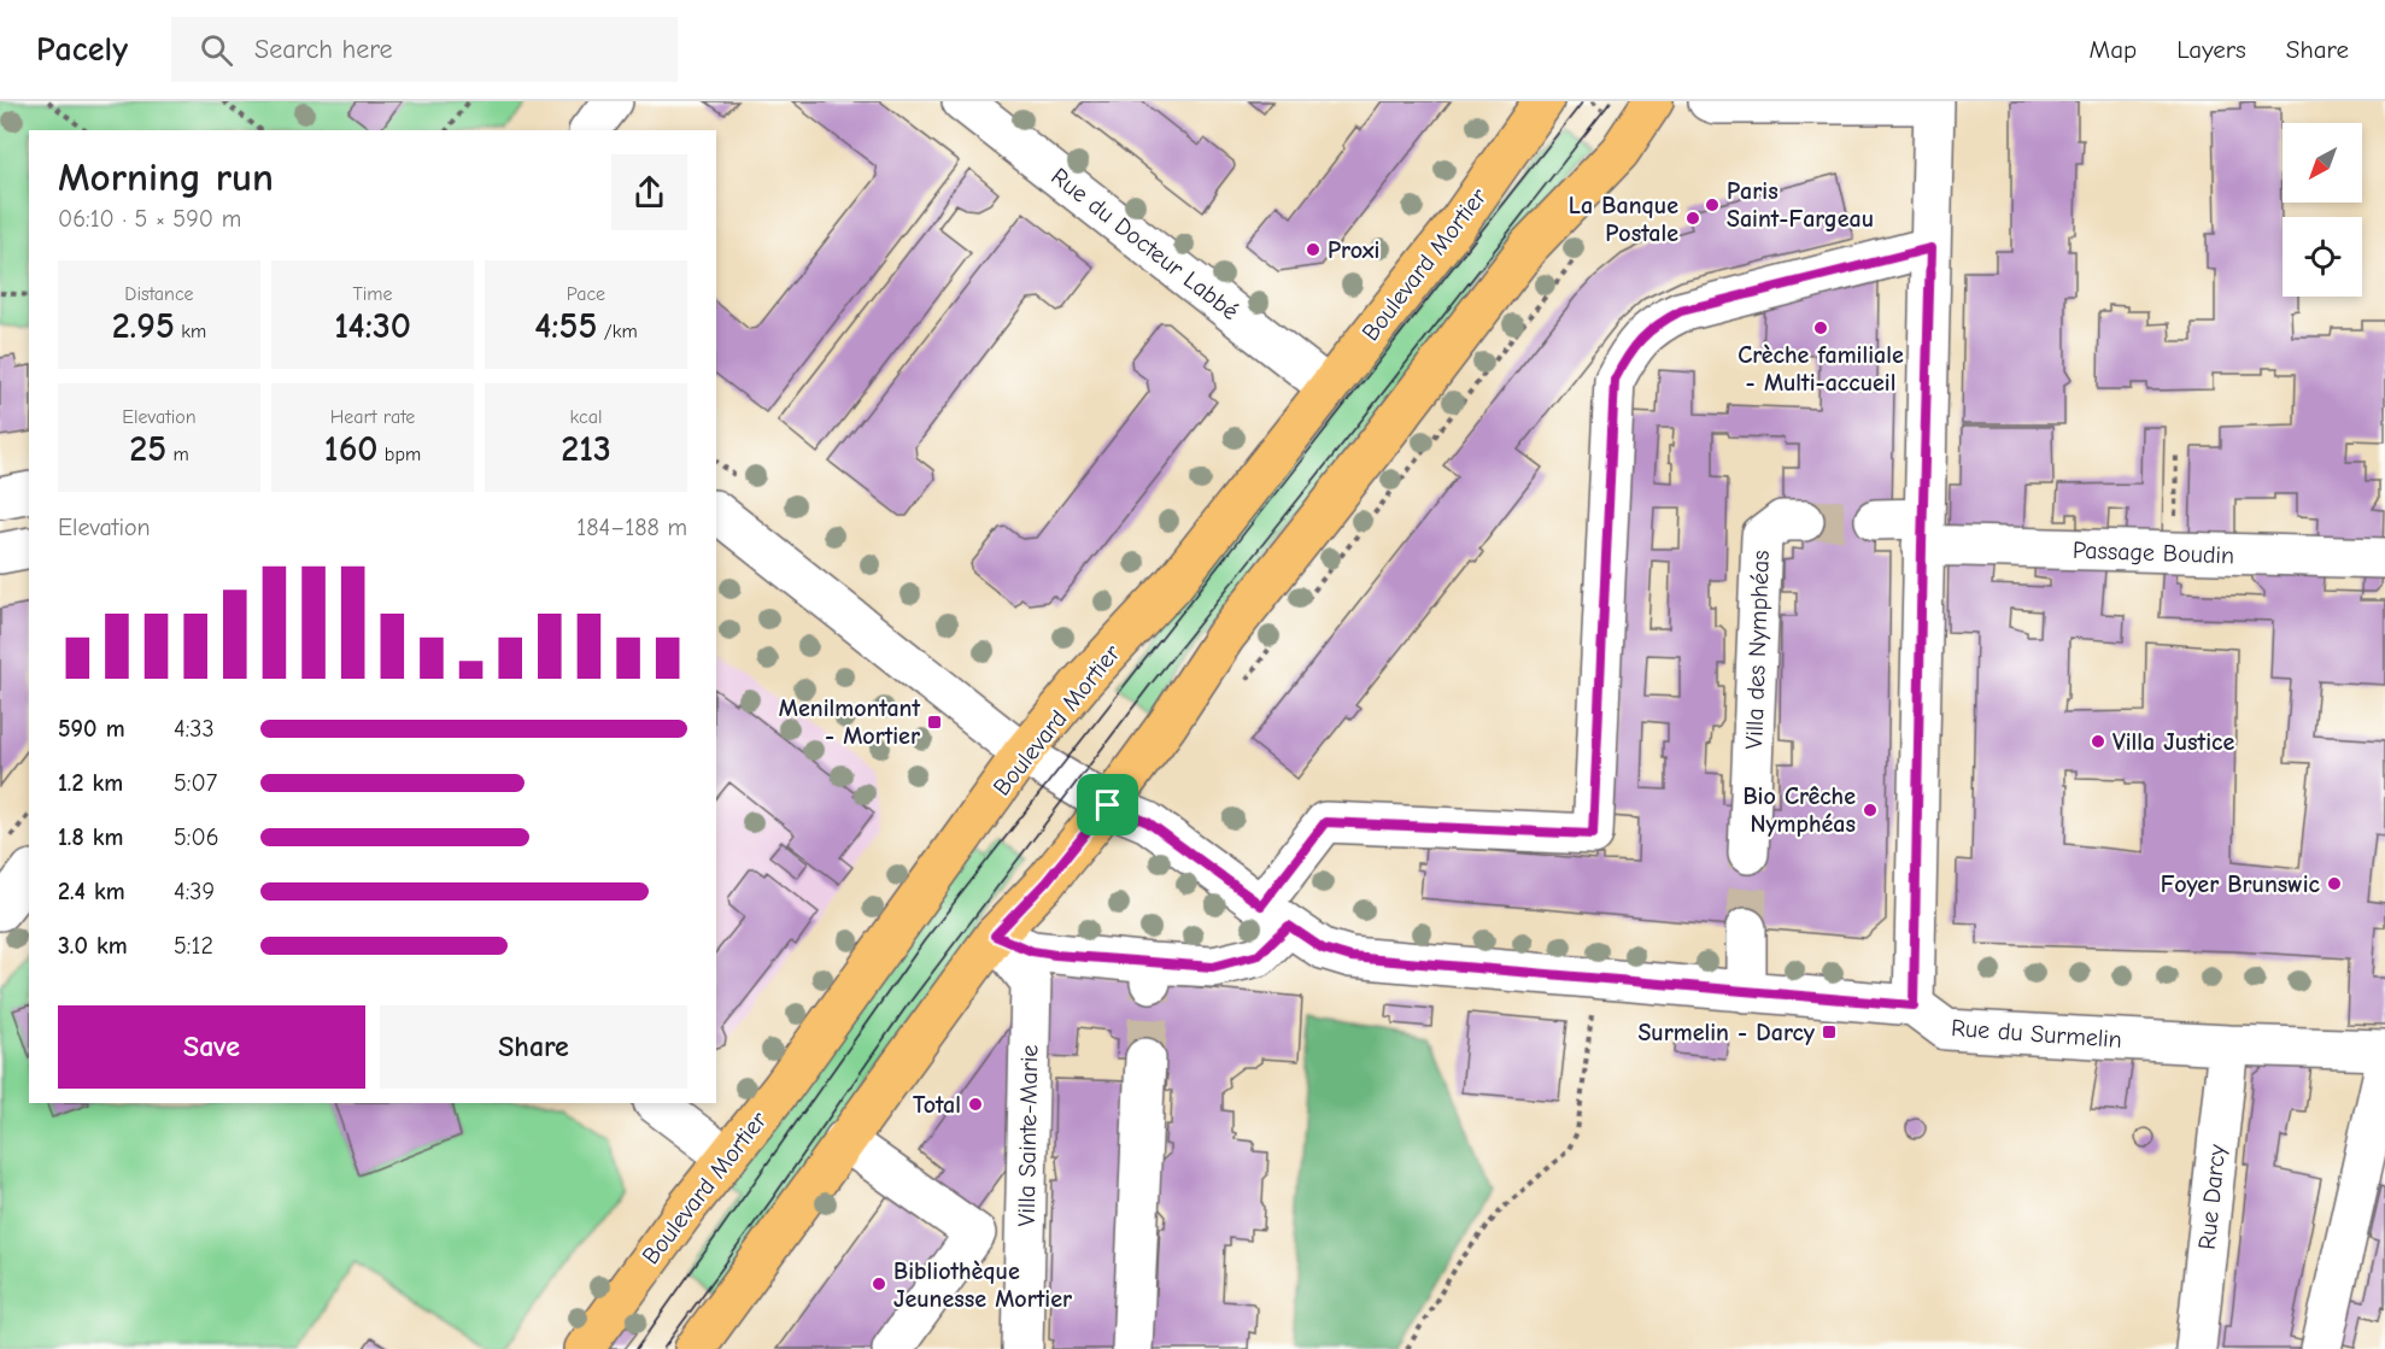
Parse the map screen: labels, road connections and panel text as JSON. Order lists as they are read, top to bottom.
{
  "streets": {
    "main road": ["Boulevard Mortier"],
    "street": [
      "Rue du Docteur Labbé",
      "Passage Boudin",
      "Villa des Nymphéas",
      "Rue du Surmelin",
      "Villa Sainte-Marie",
      "Rue Darcy"
    ]
  },
  "crossings": [
    ["Rue du Docteur Labbé", "Boulevard Mortier"],
    ["Rue du Surmelin", "Rue Darcy"]
  ],
  "places": {
    "other": [
      "Paris Saint-Fargeau",
      "La Banque Postale",
      "Proxi",
      "Crèche familiale - Multi-accueil",
      "Villa Justice",
      "Bio Crêche Nymphéas",
      "Foyer Brunswic",
      "Total",
      "Bibliothèque Jeunesse Mortier"
    ],
    "transit": ["Menilmontant - Mortier", "Surmelin - Darcy"]
  },
  "north": "bottom left",
  "page": {
    "header": "Pacely",
    "search": "Search here",
    "nav": ["Map", "Layers", "Share"],
    "heading": ["Morning run", "06:10 · 5 × 590 m"],
    "stats": [
      ["Distance", "2.95 km"],
      ["Time", "14:30"],
      ["Pace", "4:55 /km"],
      ["Elevation", "25 m"],
      ["Heart rate", "160 bpm"],
      ["kcal", "213"]
    ],
    "chart": ["Elevation", "184–188 m"],
    "list": [
      {
        "name": "590 m",
        "note": "4:33"
      },
      {
        "name": "1.2 km",
        "note": "5:07"
      },
      {
        "name": "1.8 km",
        "note": "5:06"
      },
      {
        "name": "2.4 km",
        "note": "4:39"
      },
      {
        "name": "3.0 km",
        "note": "5:12"
      }
    ],
    "buttons": ["Save", "Share"]
  }
}
